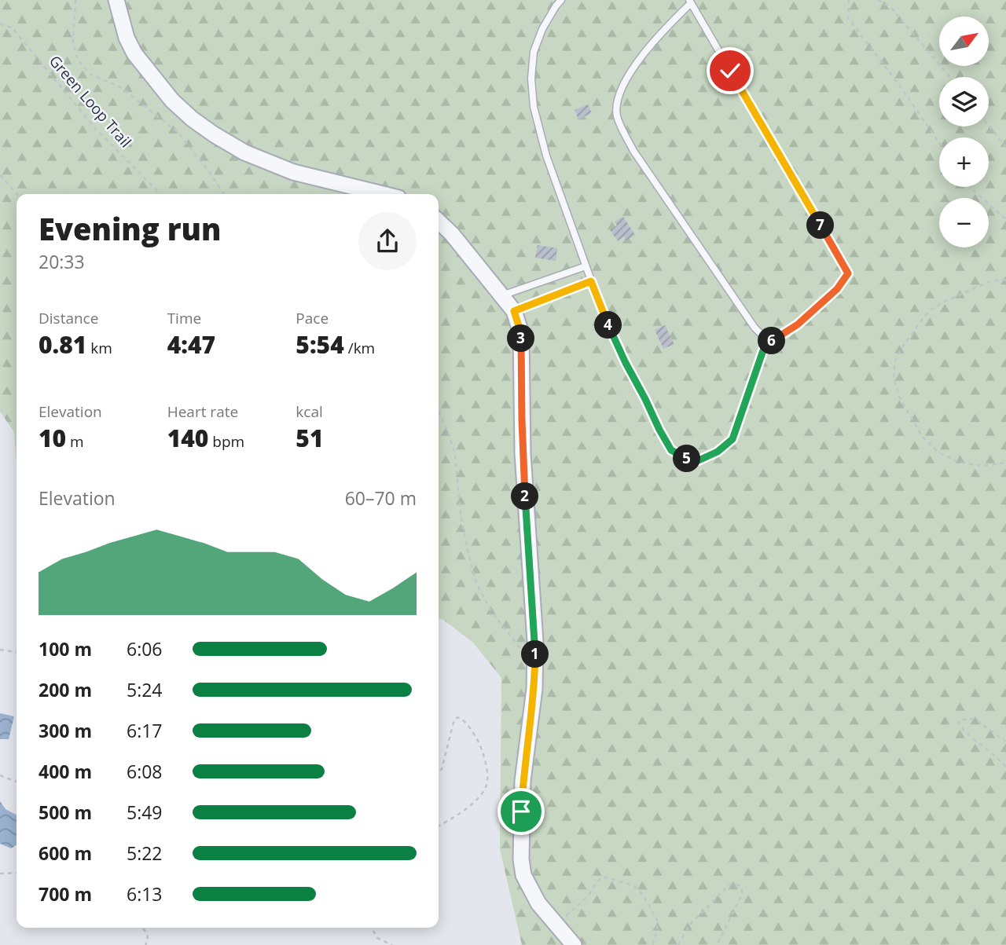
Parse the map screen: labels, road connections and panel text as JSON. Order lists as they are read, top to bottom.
{
  "streets": {
    "path": ["Green Loop Trail"]
  },
  "north": "top right",
  "page": {
    "map_buttons": ["+", "−"],
    "heading": ["Evening run", "20:33"],
    "pins": [
      "7",
      "4",
      "3",
      "6",
      "5",
      "2",
      "1"
    ],
    "stats": [
      ["Distance", "0.81 km"],
      ["Time", "4:47"],
      ["Pace", "5:54 /km"],
      ["Elevation", "10 m"],
      ["Heart rate", "140 bpm"],
      ["kcal", "51"]
    ],
    "chart": ["Elevation", "60–70 m"],
    "list": [
      {
        "name": "100 m",
        "note": "6:06"
      },
      {
        "name": "200 m",
        "note": "5:24"
      },
      {
        "name": "300 m",
        "note": "6:17"
      },
      {
        "name": "400 m",
        "note": "6:08"
      },
      {
        "name": "500 m",
        "note": "5:49"
      },
      {
        "name": "600 m",
        "note": "5:22"
      },
      {
        "name": "700 m",
        "note": "6:13"
      }
    ]
  }
}
